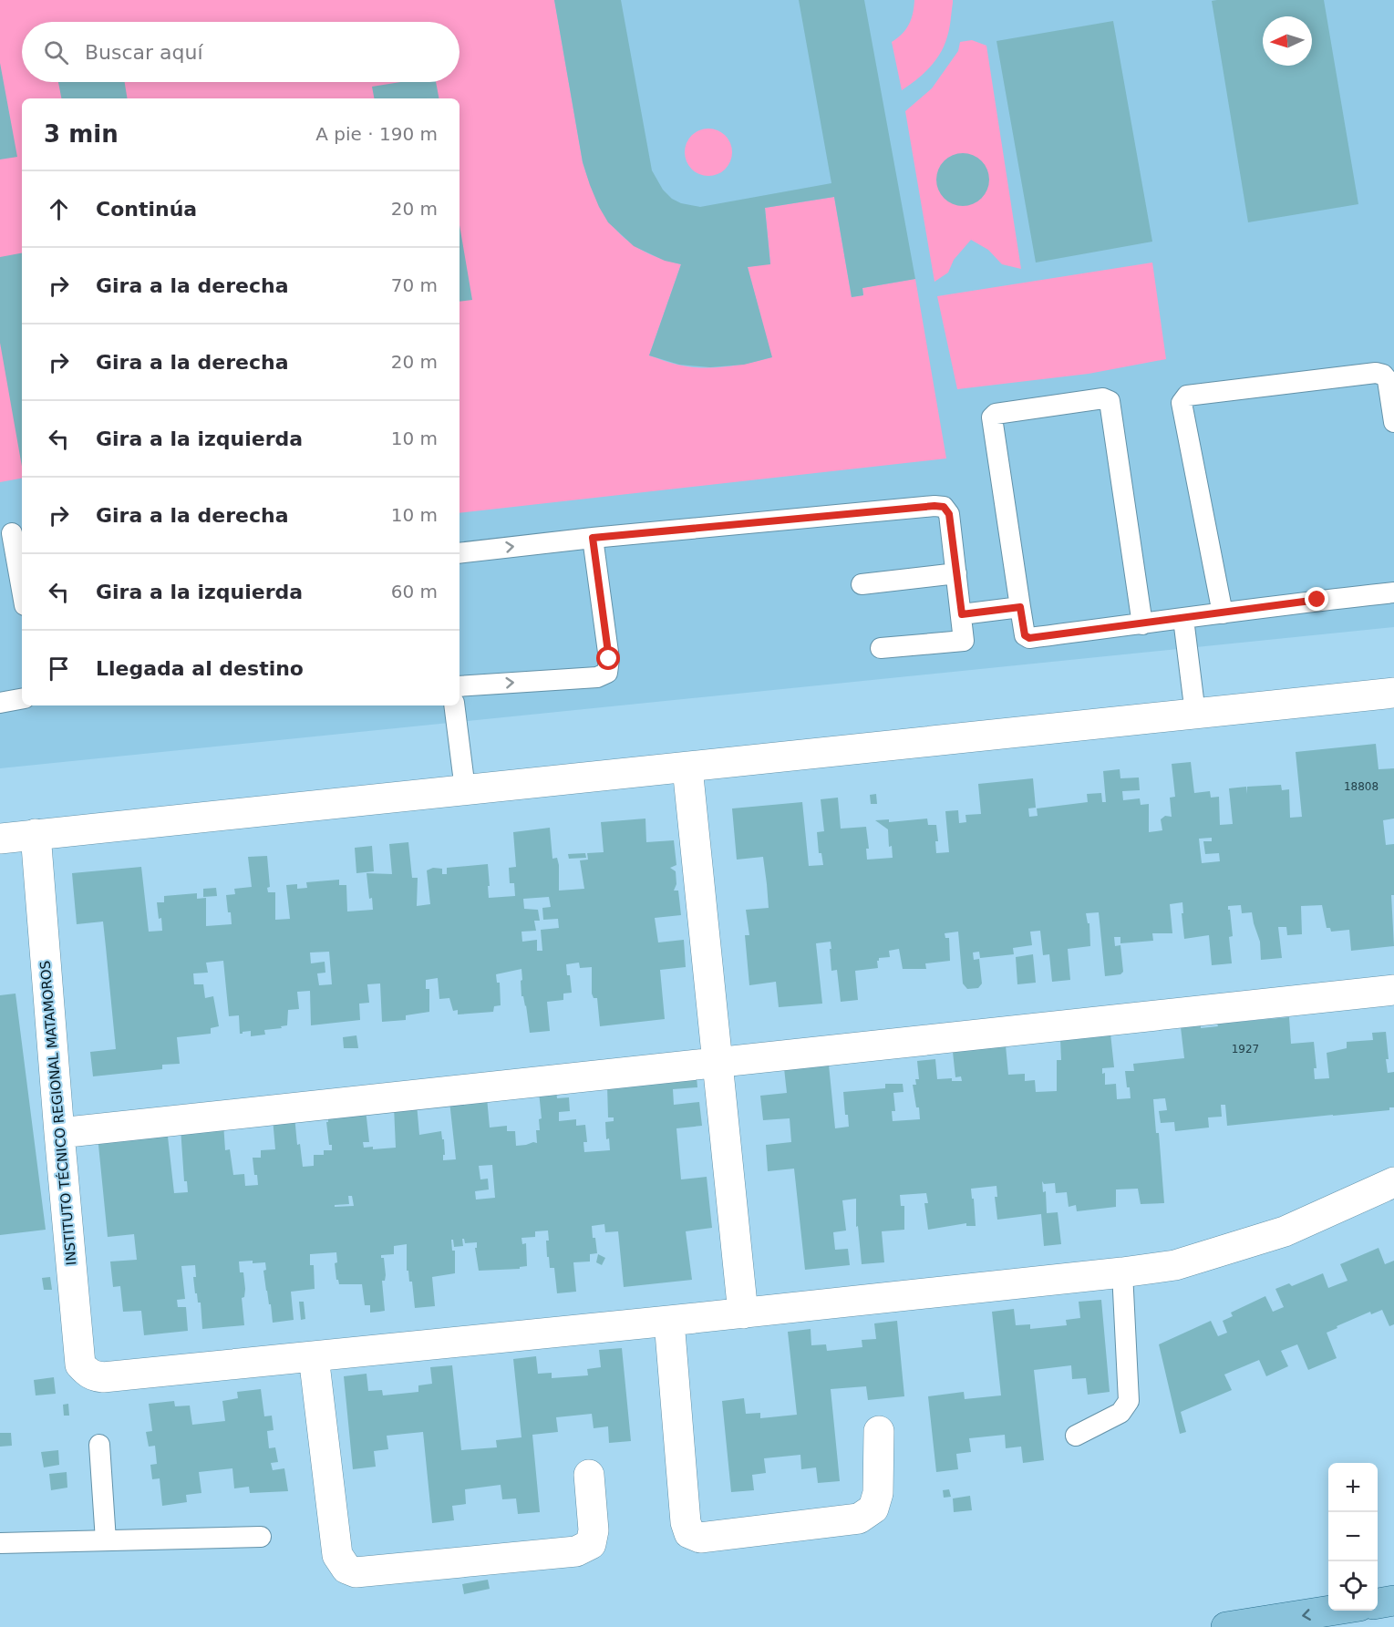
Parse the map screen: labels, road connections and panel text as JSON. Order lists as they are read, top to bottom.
{
  "streets": {
    "street": ["INSTITUTO TÉCNICO REGIONAL MATAMOROS"]
  },
  "house_numbers": ["18808", "1927"],
  "north": "left",
  "page": {
    "search": "Buscar aquí",
    "heading": ["3 min", "A pie · 190 m"],
    "list": [
      ["Continúa", "20 m"],
      ["Gira a la derecha", "70 m"],
      ["Gira a la derecha", "20 m"],
      ["Gira a la izquierda", "10 m"],
      ["Gira a la derecha", "10 m"],
      ["Gira a la izquierda", "60 m"],
      "Llegada al destino"
    ],
    "map_buttons": ["+", "−"]
  }
}
